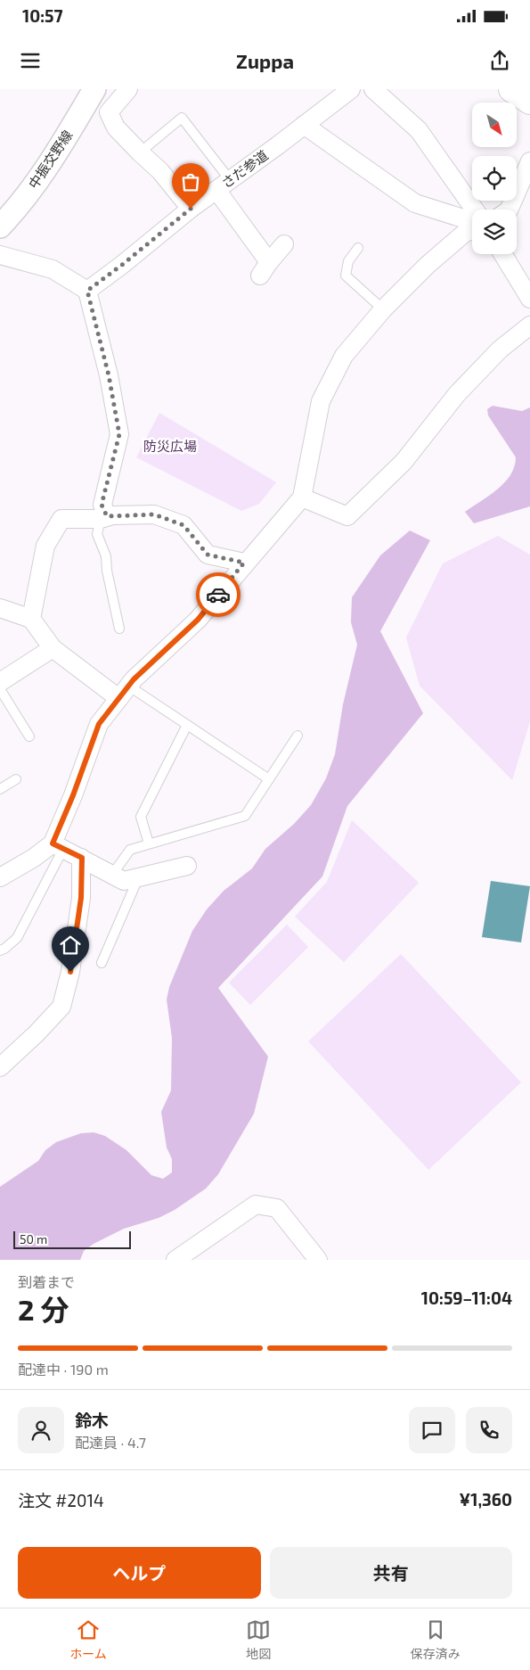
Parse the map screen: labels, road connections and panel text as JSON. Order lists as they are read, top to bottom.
{
  "streets": {
    "street": ["中振交野線", "さだ参道"]
  },
  "parks": ["防災広場"],
  "scale_bar": "50 m",
  "north": "bottom right",
  "page": {
    "status": "10:57",
    "header": "Zuppa",
    "scale": "50 m",
    "heading": ["2 分", "到着まで", "10:59–11:04"],
    "panel": [
      "鈴木",
      "配達員 · 4.7",
      "注文 #2014",
      "¥1,360"
    ],
    "bar": "配達中 · 190 m",
    "buttons": ["ヘルプ", "共有"],
    "tabs": ["ホーム", "地図", "保存済み"]
  }
}
